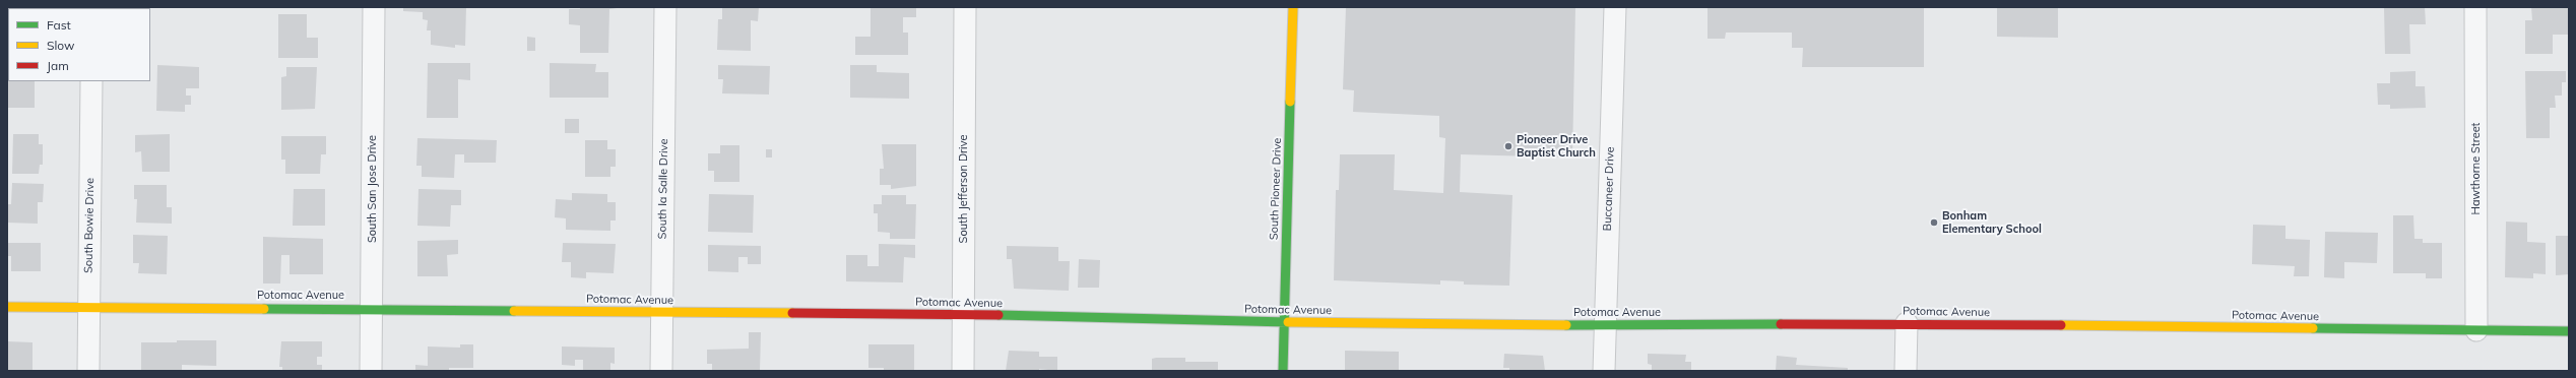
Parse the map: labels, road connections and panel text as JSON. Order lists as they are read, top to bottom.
{
  "streets": {
    "street": [
      "Hawthorne Street",
      "South San Jose Drive",
      "South la Salle Drive",
      "South Jefferson Drive",
      "South Pioneer Drive",
      "Buccaneer Drive",
      "South Bowie Drive",
      "Potomac Avenue"
    ]
  },
  "crossings": [
    ["Hawthorne Street", "Potomac Avenue"],
    ["South San Jose Drive", "Potomac Avenue"],
    ["South la Salle Drive", "Potomac Avenue"],
    ["South Jefferson Drive", "Potomac Avenue"],
    ["South Pioneer Drive", "Potomac Avenue"],
    ["Buccaneer Drive", "Potomac Avenue"],
    ["South Bowie Drive", "Potomac Avenue"]
  ],
  "places": ["Pioneer Drive Baptist Church", "Bonham Elementary School"],
  "legend": ["Fast", "Slow", "Jam"]
}
